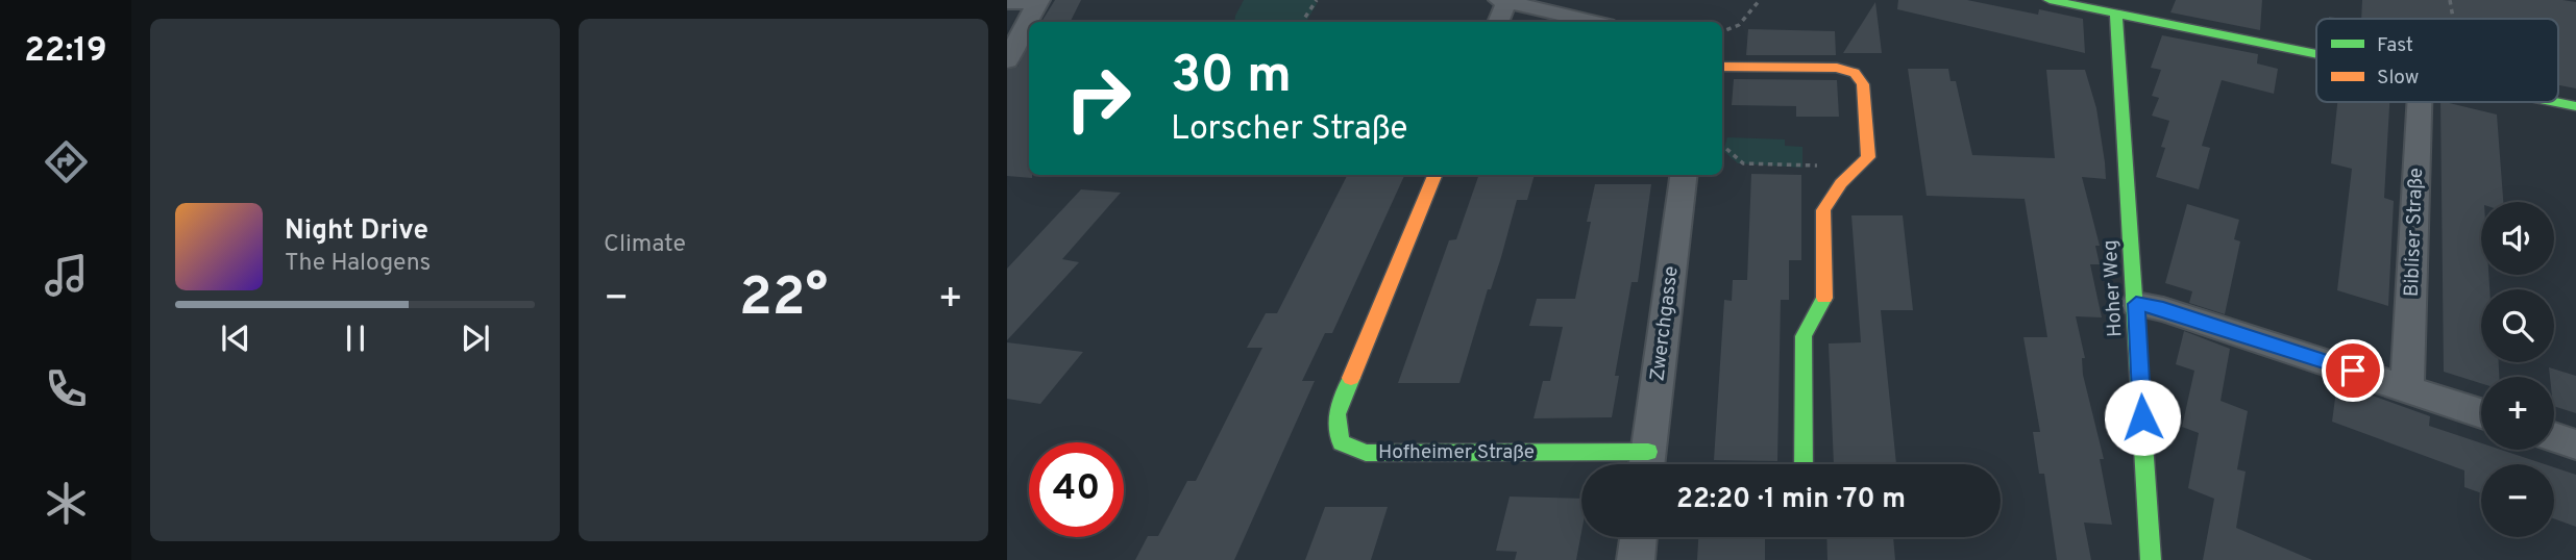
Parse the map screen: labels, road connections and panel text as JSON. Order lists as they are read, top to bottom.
{
  "streets": {
    "street": [
      "Bibliser Straße",
      "Hoher Weg",
      "Zwerchgasse",
      "Hofheimer Straße"
    ]
  },
  "crossings": [
    ["Zwerchgasse", "Hofheimer Straße"]
  ],
  "legend": ["Fast", "Slow"],
  "page": {
    "tabs": "22:19",
    "tile": "Climate",
    "turn": ["30 m", "Lorscher Straße"],
    "map_buttons": ["+", "−"],
    "song": ["Night Drive", "The Halogens"],
    "heat": ["−", "22°", "+"],
    "limit": "40",
    "trip": "22:20 · 1 min · 70 m"
  }
}
